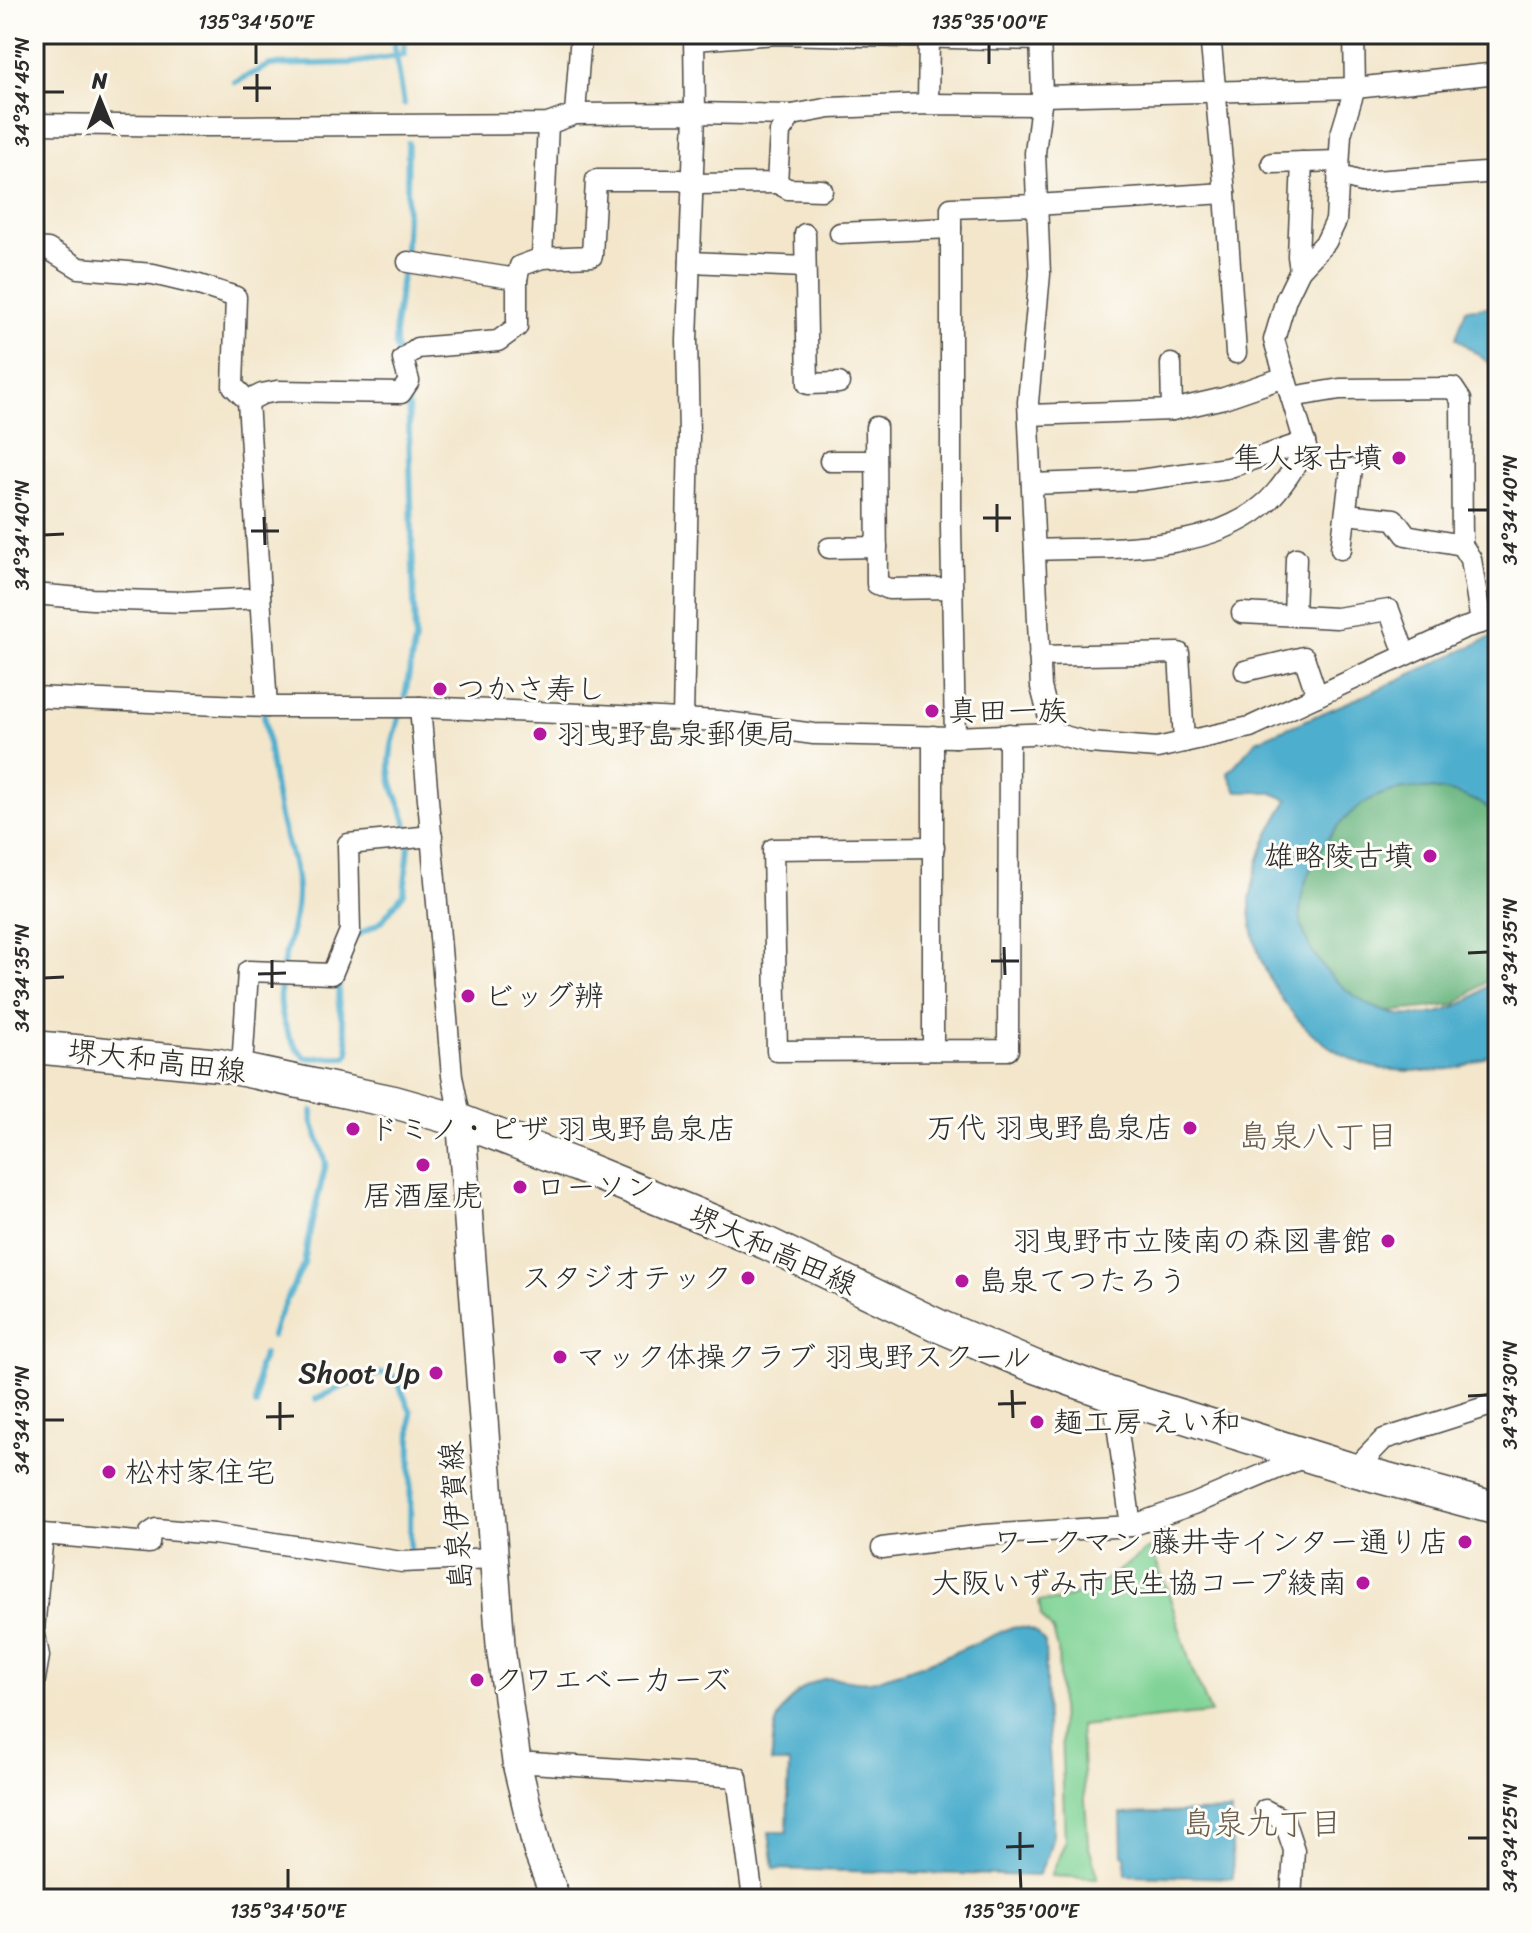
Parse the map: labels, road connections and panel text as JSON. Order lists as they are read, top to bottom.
{
  "streets": {
    "main road": ["堺大和高田線", "島泉伊賀線"]
  },
  "crossings": [
    ["堺大和高田線", "島泉伊賀線"]
  ],
  "districts": ["島泉八丁目", "島泉九丁目"],
  "places": [
    "隼人塚古墳",
    "つかさ寿し",
    "真田一族",
    "羽曳野島泉郵便局",
    "雄略陵古墳",
    "ビッグ辨",
    "万代 羽曳野島泉店",
    "ドミノ・ピザ 羽曳野島泉店",
    "居酒屋虎",
    "ローソン",
    "羽曳野市立陵南の森図書館",
    "スタジオテック",
    "島泉てつたろう",
    "マック体操クラブ 羽曳野スクール",
    "Shoot Up",
    "麺工房 えい和",
    "松村家住宅",
    "ワークマン 藤井寺インター通り店",
    "大阪いずみ市民生協コープ綾南",
    "クワエベーカーズ"
  ],
  "north": "top",
  "coordinates": [
    "135°34'50\"E",
    "135°35'00\"E",
    "34°34'45\"N",
    "34°34'40\"N",
    "34°34'35\"N",
    "34°34'30\"N",
    "34°34'25\"N"
  ]
}
